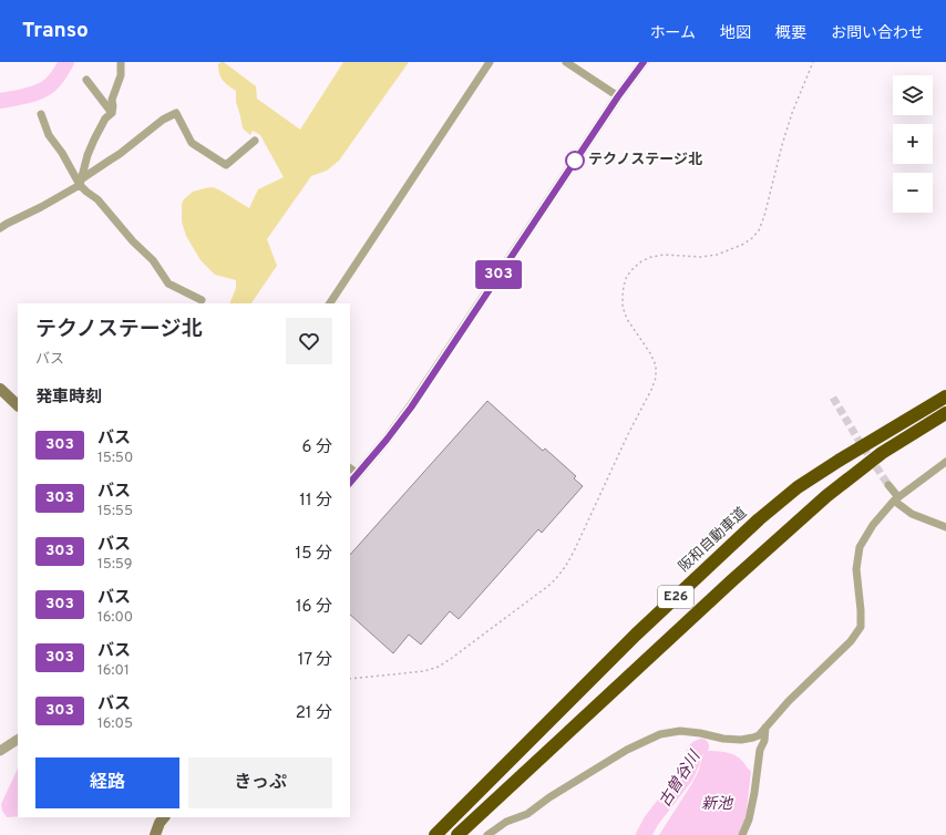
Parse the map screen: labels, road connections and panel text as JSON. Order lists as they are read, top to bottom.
{
  "streets": {
    "highway": ["阪和自動車道", "E26"]
  },
  "water": ["古曽谷川", "新池"],
  "places": ["テクノステージ北"],
  "lines": ["bus line 303"],
  "page": {
    "header": "Transo",
    "nav": [
      "ホーム",
      "地図",
      "概要",
      "お問い合わせ"
    ],
    "on_map": "303",
    "map_buttons": ["+", "−"],
    "heading": [
      ["テクノステージ北", "バス"],
      "発車時刻"
    ],
    "list": [
      {
        "mark": "303",
        "name": "バス",
        "note": "15:50",
        "value": "6 分"
      },
      {
        "mark": "303",
        "name": "バス",
        "note": "15:55",
        "value": "11 分"
      },
      {
        "mark": "303",
        "name": "バス",
        "note": "15:59",
        "value": "15 分"
      },
      {
        "mark": "303",
        "name": "バス",
        "note": "16:00",
        "value": "16 分"
      },
      {
        "mark": "303",
        "name": "バス",
        "note": "16:01",
        "value": "17 分"
      },
      {
        "mark": "303",
        "name": "バス",
        "note": "16:05",
        "value": "21 分"
      }
    ],
    "buttons": ["経路", "きっぷ"]
  }
}
